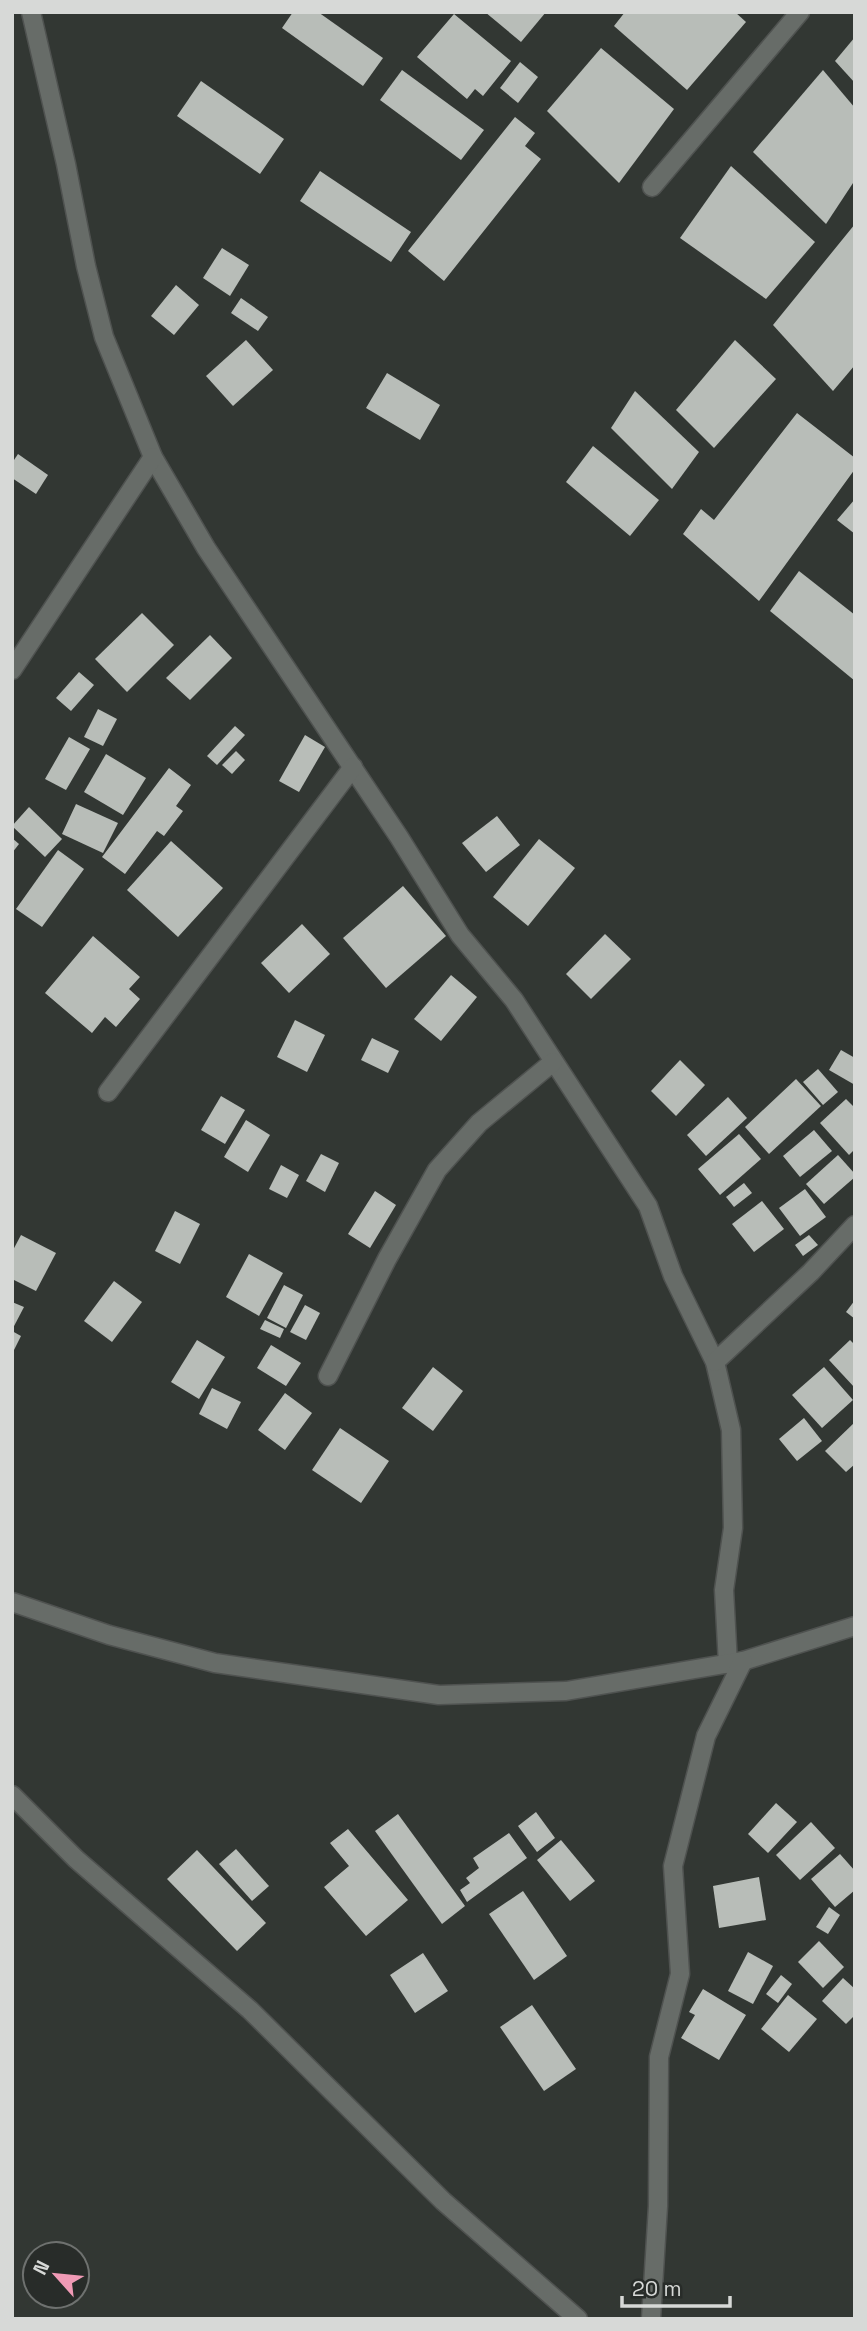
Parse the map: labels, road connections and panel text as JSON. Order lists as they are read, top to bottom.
{
  "scale_bar": "20 m",
  "north": "top left"
}
